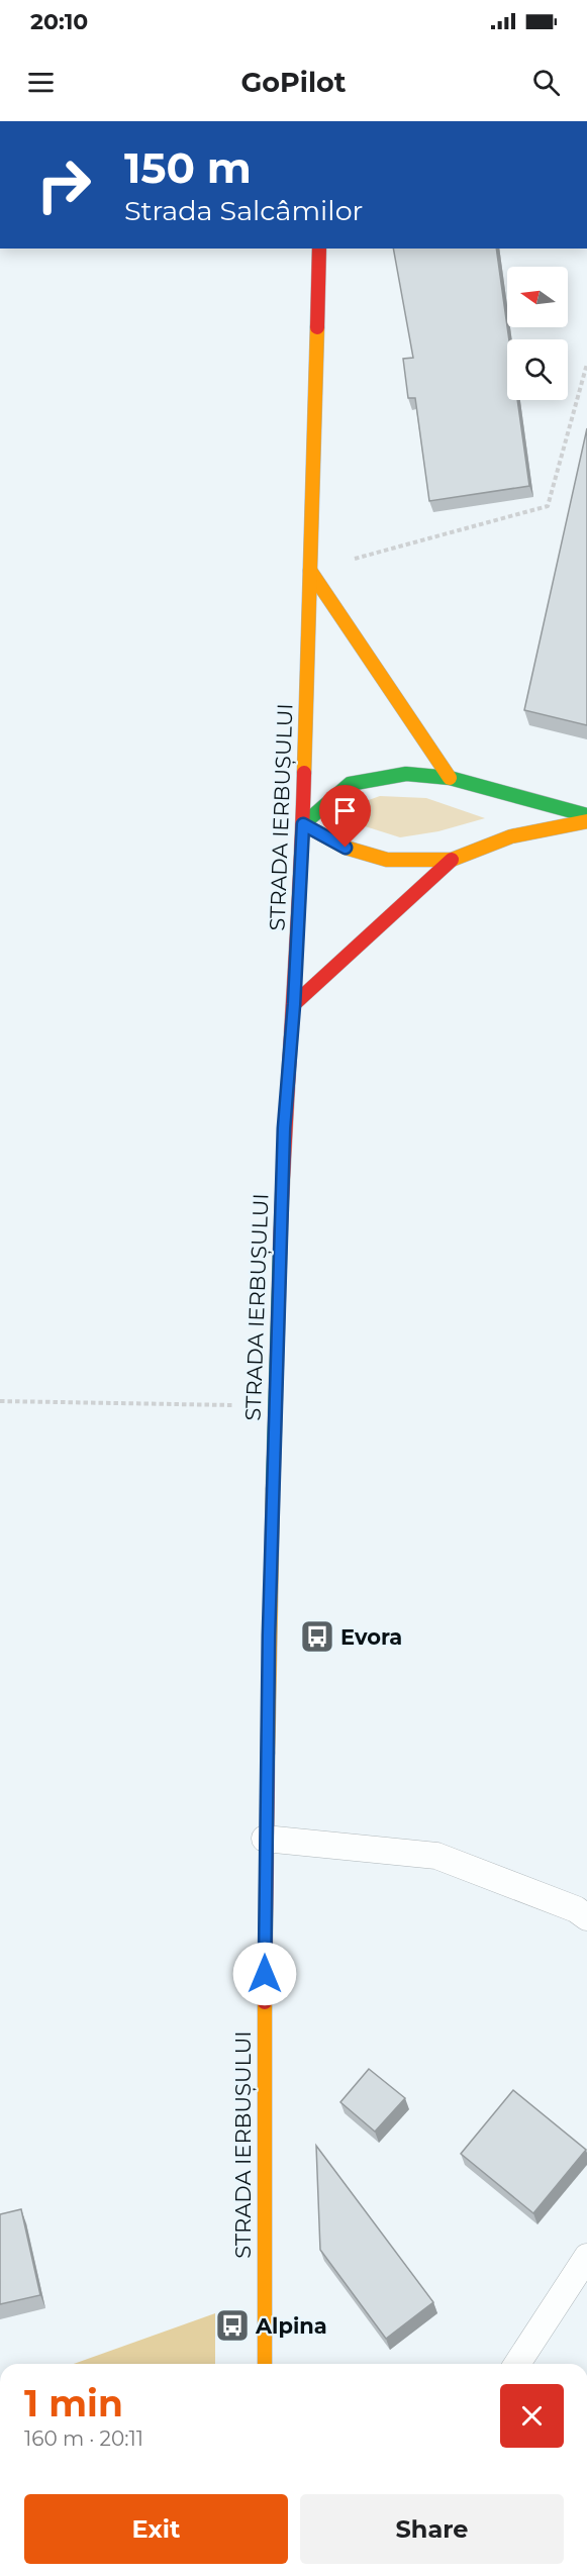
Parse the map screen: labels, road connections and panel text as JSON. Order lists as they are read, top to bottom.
{
  "streets": {
    "main road": ["STRADA IERBUȘULUI"]
  },
  "places": {
    "bus stop": ["Evora", "Alpina"]
  },
  "north": "left",
  "page": {
    "status": "20:10",
    "header": "GoPilot",
    "turn": ["150 m", "Strada Salcâmilor"],
    "heading": ["1 min", "160 m · 20:11"],
    "buttons": ["Exit", "Share"]
  }
}
